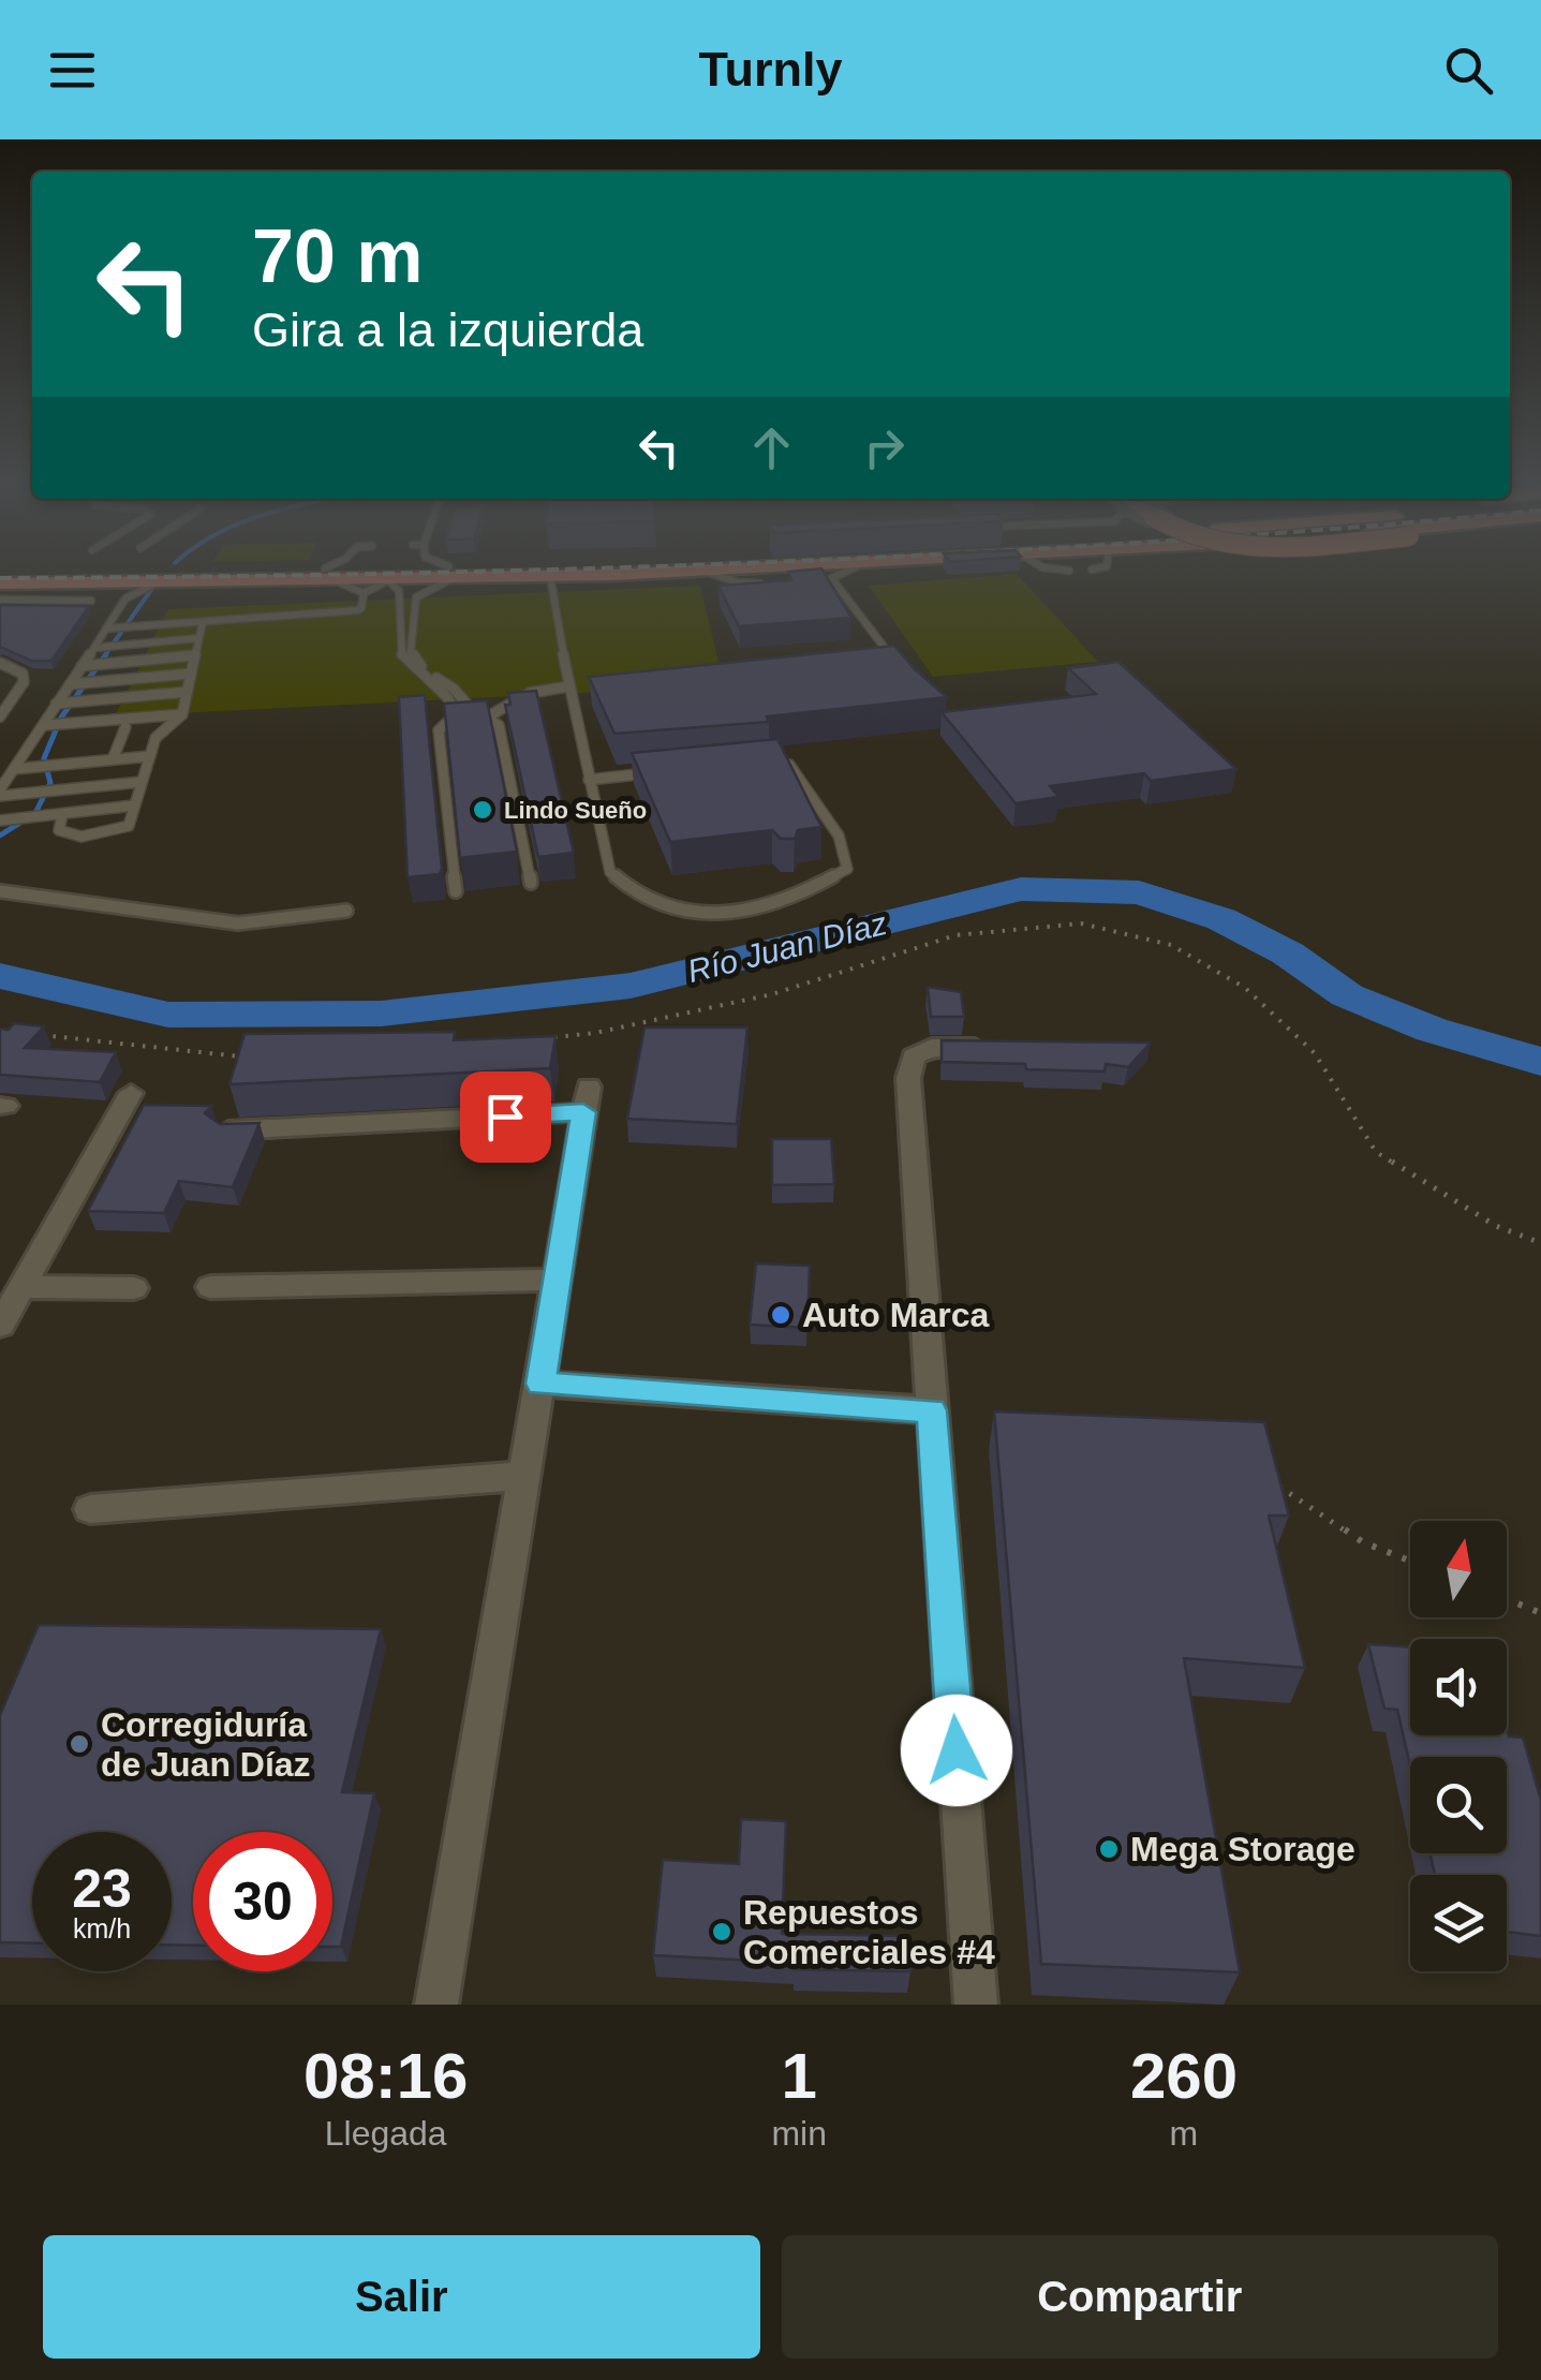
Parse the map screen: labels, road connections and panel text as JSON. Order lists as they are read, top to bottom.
{
  "water": ["Río Juan Díaz"],
  "places": [
    "Lindo Sueño",
    "Auto Marca",
    "Corregiduría de Juan Díaz",
    "Mega Storage",
    "Repuestos Comerciales #4"
  ],
  "north": "top",
  "page": {
    "header": "Turnly",
    "turn": ["70 m", "Gira a la izquierda"],
    "speed": "23 km/h",
    "limit": "30",
    "eta": [
      "08:16",
      "Llegada",
      "1",
      "min",
      "260",
      "m"
    ],
    "buttons": ["Salir", "Compartir"]
  }
}
